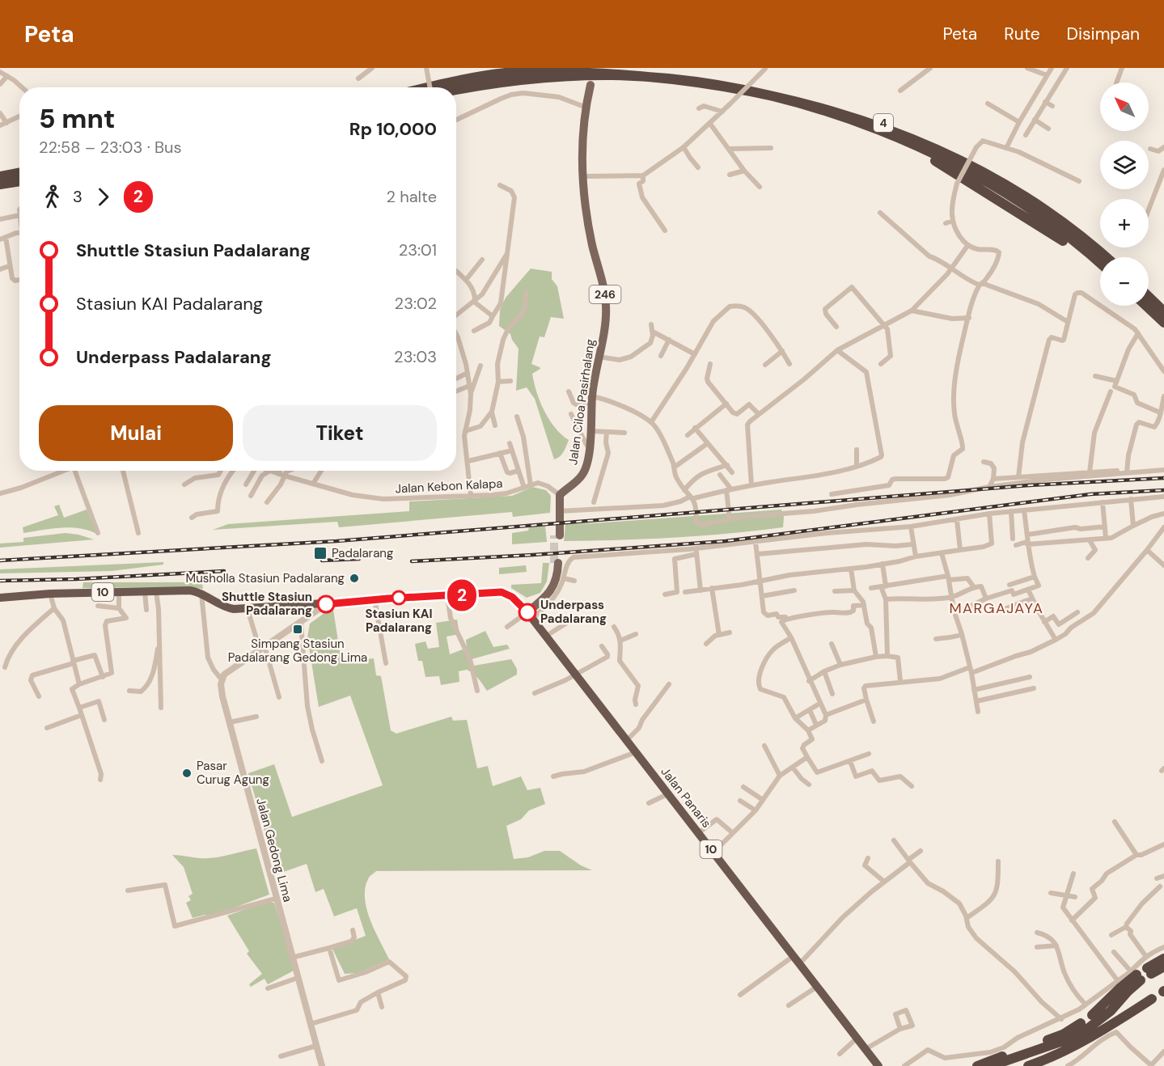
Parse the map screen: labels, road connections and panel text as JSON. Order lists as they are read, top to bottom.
{
  "streets": {
    "highway": ["4", "10", "Jalan Panaris"],
    "main road": ["246", "Jalan Ciloa Pasirhalang"],
    "street": ["Jalan Kebon Kalapa", "Jalan Gedong Lima"]
  },
  "crossings": [
    ["10", "Jalan Panaris"]
  ],
  "districts": ["MARGAJAYA"],
  "places": {
    "transit": ["Padalarang", "Simpang Stasiun Padalarang Gedong Lima"],
    "other": [
      "Musholla Stasiun Padalarang",
      "Stasiun KAI Padalarang",
      "Shuttle Stasiun Padalarang",
      "Underpass Padalarang",
      "Pasar Curug Agung"
    ]
  },
  "lines": ["bus line 2"],
  "north": "top left",
  "page": {
    "header": "Peta",
    "nav": ["Peta", "Rute", "Disimpan"],
    "on_map": "2",
    "map_buttons": ["+", "−"],
    "heading": ["5 mnt", "22:58 – 23:03 · Bus", "Rp 10,000"],
    "legs": ["3", "2", "2 halte"],
    "list": [
      {
        "name": "Shuttle Stasiun Padalarang",
        "value": "23:01"
      },
      {
        "name": "Stasiun KAI Padalarang",
        "value": "23:02"
      },
      {
        "name": "Underpass Padalarang",
        "value": "23:03"
      }
    ],
    "buttons": ["Mulai", "Tiket"]
  }
}
